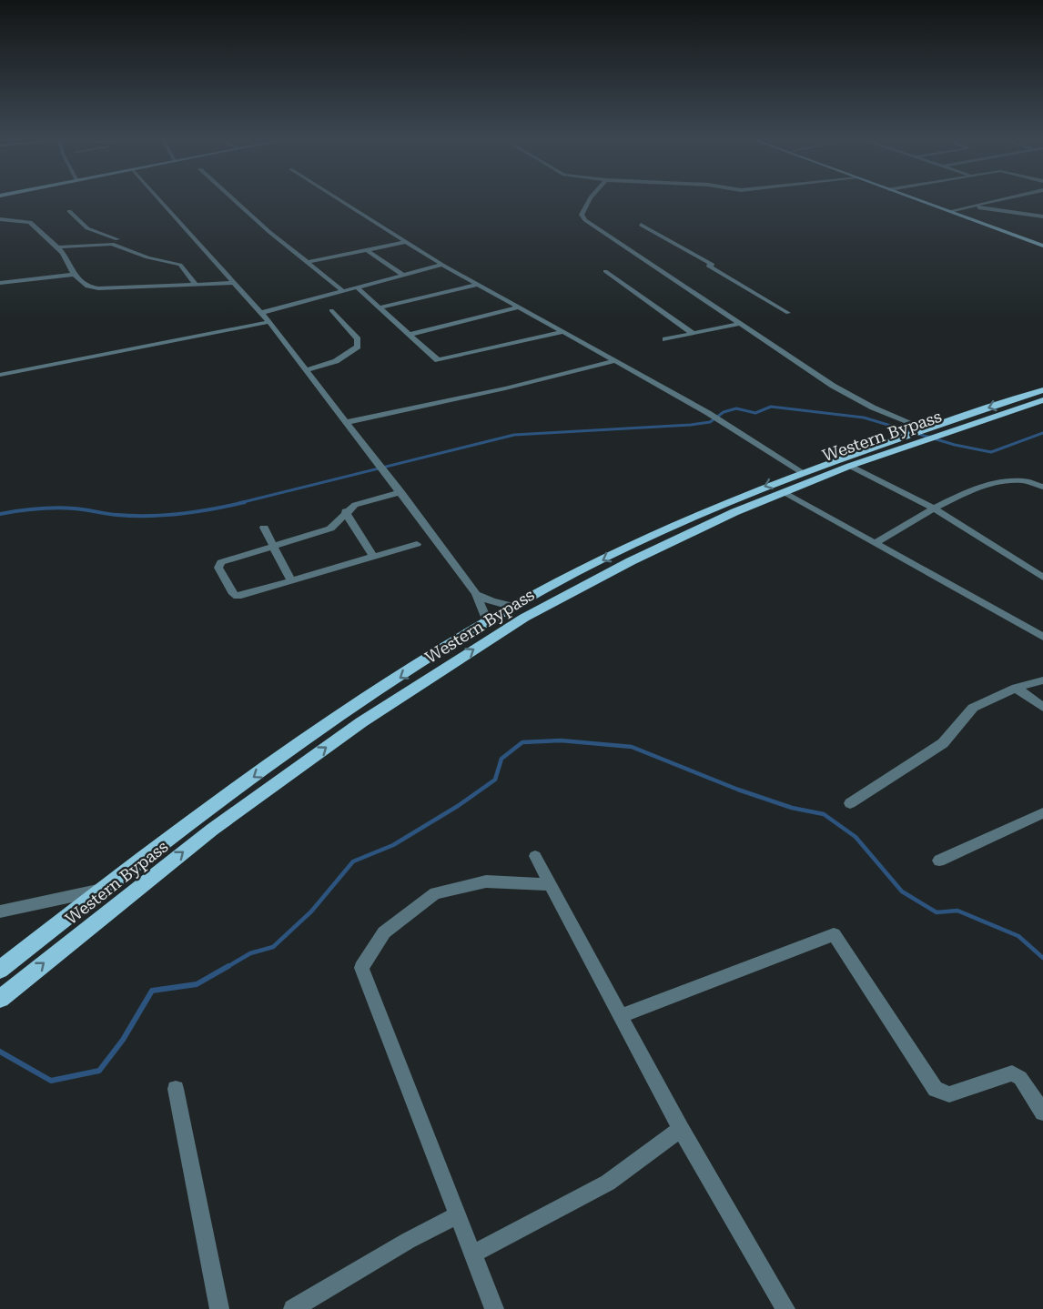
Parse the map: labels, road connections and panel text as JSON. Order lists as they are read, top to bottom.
{
  "streets": {
    "main road": ["Western Bypass"]
  }
}
